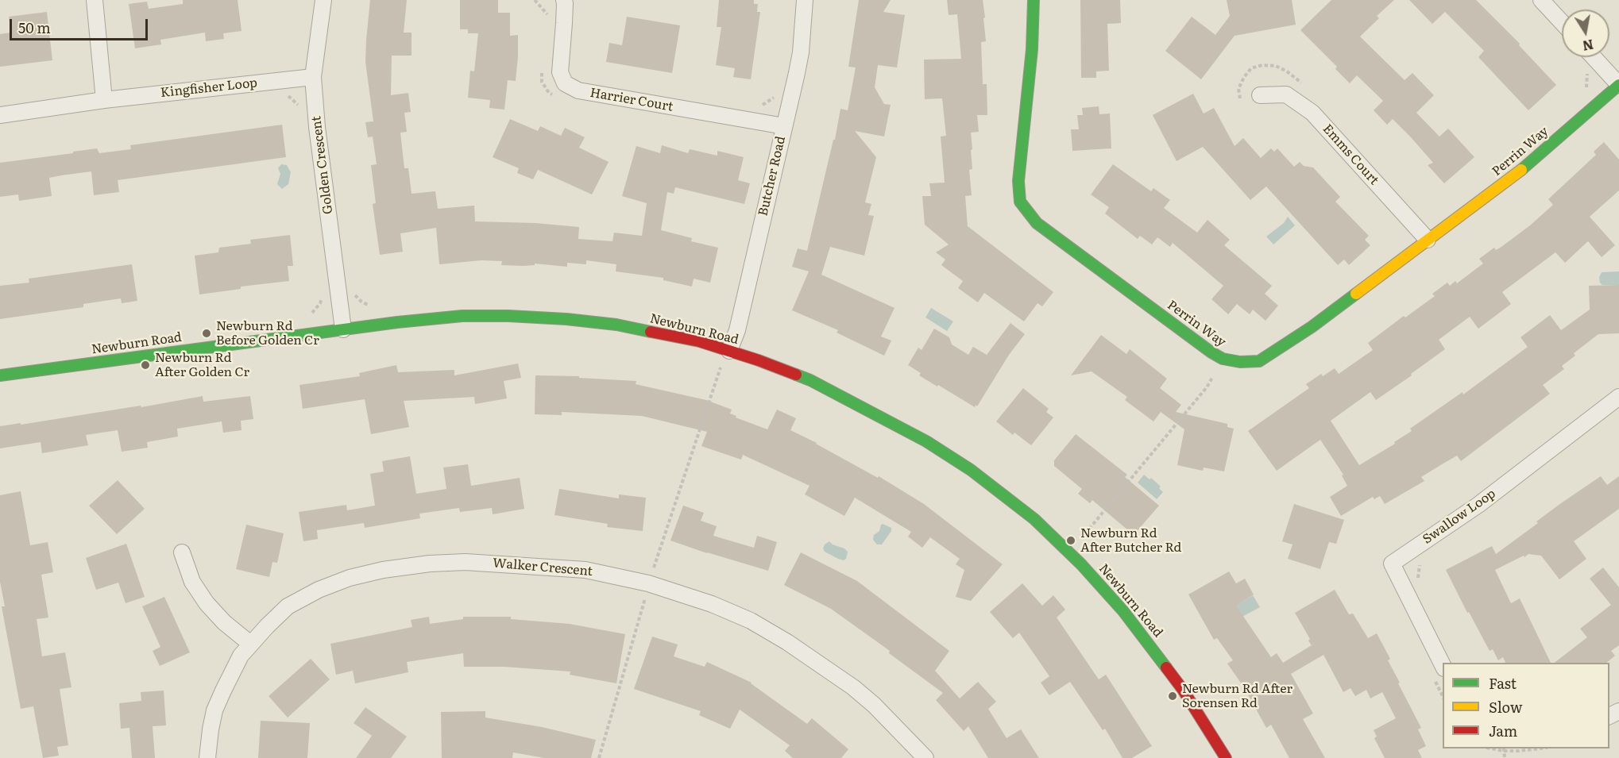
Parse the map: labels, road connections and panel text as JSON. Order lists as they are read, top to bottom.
{
  "streets": {
    "street": [
      "Kingfisher Loop",
      "Harrier Court",
      "Perrin Way",
      "Emms Court",
      "Golden Crescent",
      "Butcher Road",
      "Newburn Road",
      "Swallow Loop",
      "Walker Crescent"
    ]
  },
  "crossings": [
    ["Kingfisher Loop", "Golden Crescent"],
    ["Harrier Court", "Butcher Road"],
    ["Perrin Way", "Emms Court"],
    ["Golden Crescent", "Newburn Road"],
    ["Butcher Road", "Newburn Road"]
  ],
  "places": [
    "Newburn Rd Before Golden Cr",
    "Newburn Rd After Golden Cr",
    "Newburn Rd After Butcher Rd",
    "Newburn Rd After Sorensen Rd"
  ],
  "legend": ["Fast", "Slow", "Jam"],
  "scale_bar": "50 m",
  "north": "bottom"
}
